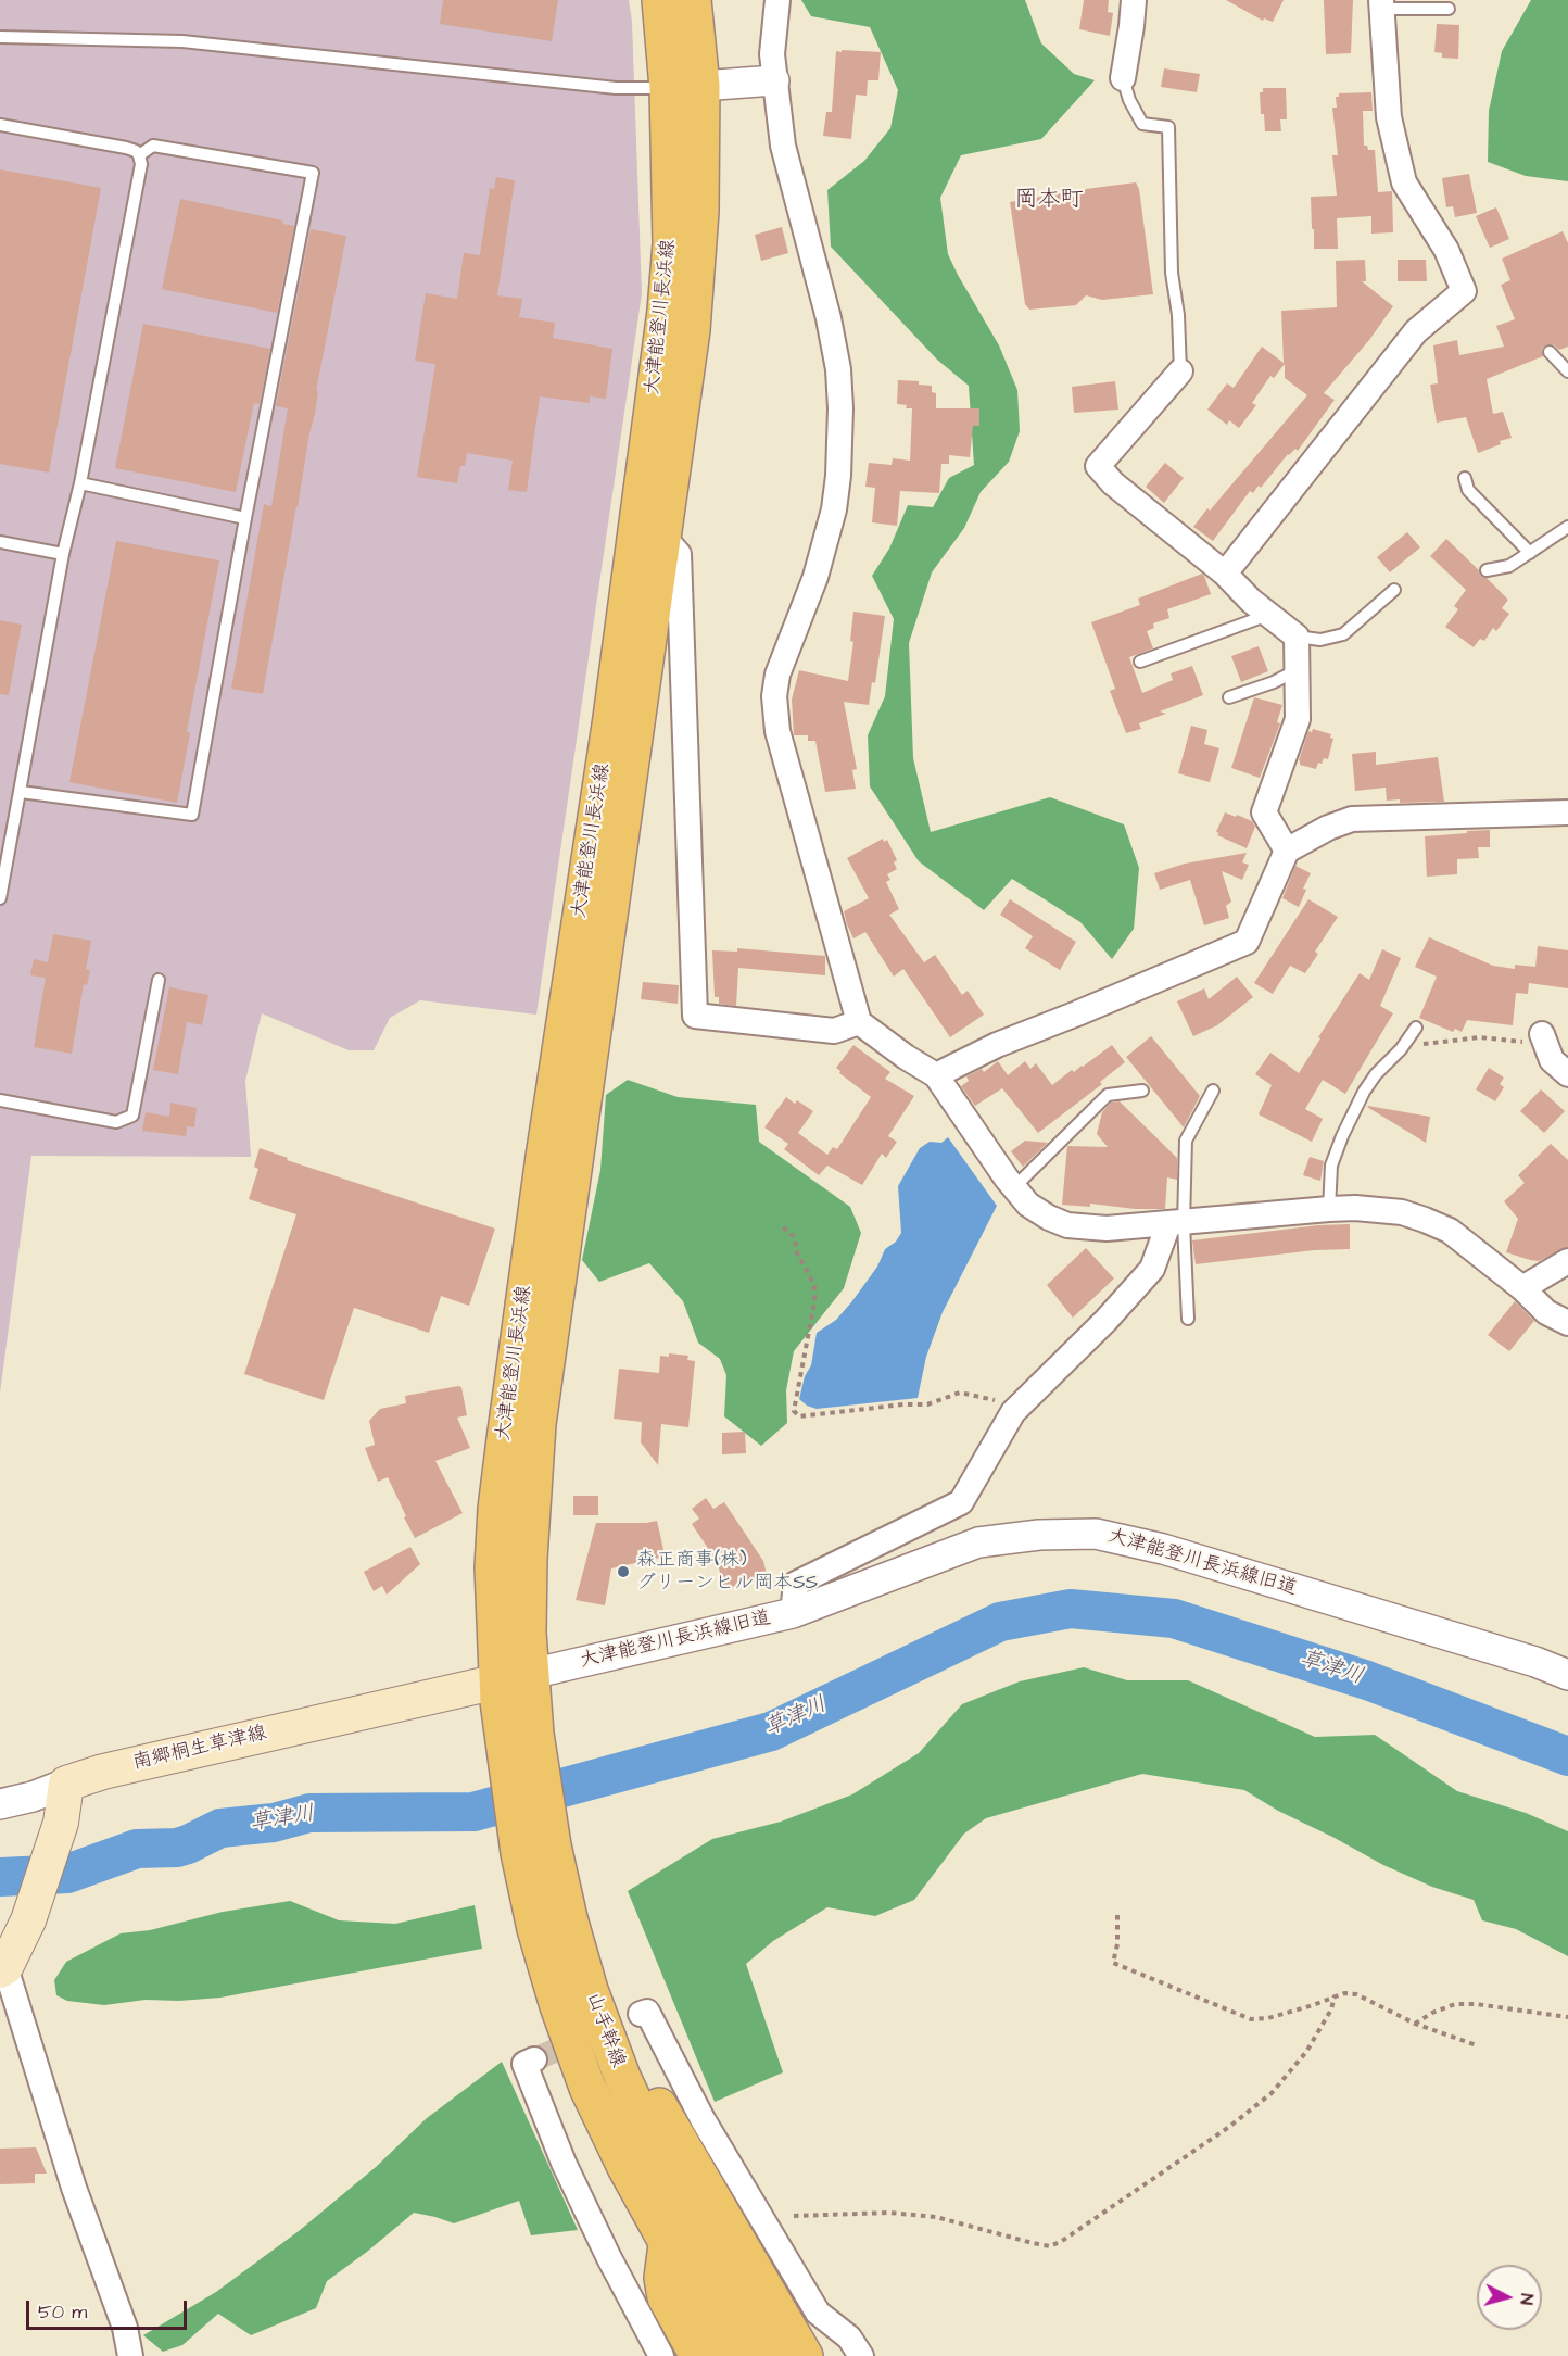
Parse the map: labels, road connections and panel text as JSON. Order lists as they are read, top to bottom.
{
  "streets": {
    "main road": ["大津能登川長浜線", "南郷桐生草津線", "山手幹線"],
    "street": ["大津能登川長浜線旧道"]
  },
  "crossings": [
    ["大津能登川長浜線", "大津能登川長浜線旧道"],
    ["大津能登川長浜線", "南郷桐生草津線"],
    ["大津能登川長浜線", "山手幹線"],
    ["大津能登川長浜線旧道", "南郷桐生草津線"],
    ["大津能登川長浜線旧道", "山手幹線"],
    ["南郷桐生草津線", "山手幹線"]
  ],
  "districts": ["岡本町"],
  "water": ["草津川"],
  "places": ["森正商事(株) グリーンヒル岡本SS"],
  "scale_bar": "50 m",
  "north": "right"
}
